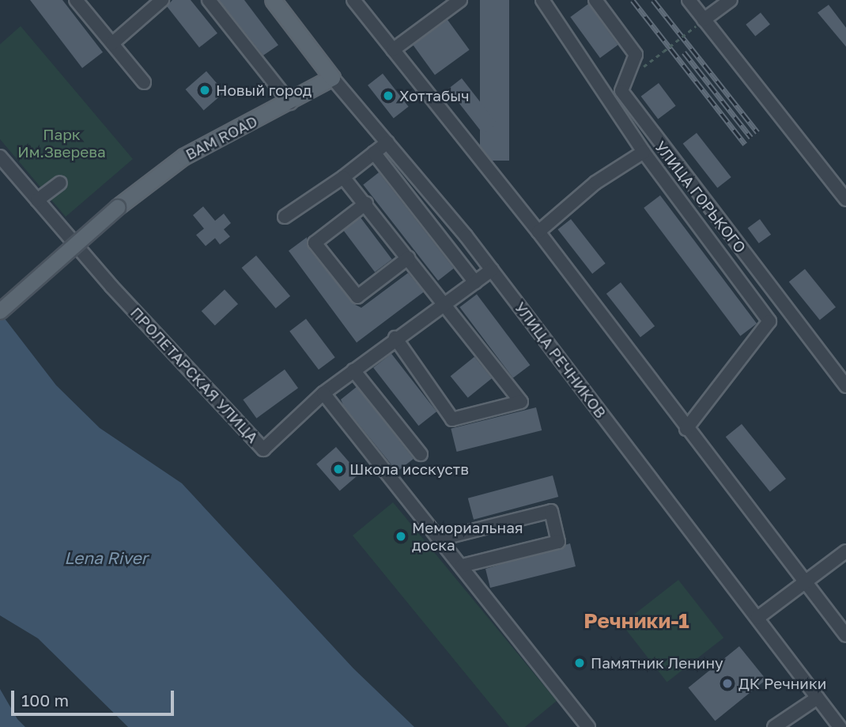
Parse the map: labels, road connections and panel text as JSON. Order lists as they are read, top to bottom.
{
  "streets": {
    "main road": ["BAM ROAD", "УЛИЦА РЕЧНИКОВ"],
    "street": ["УЛИЦА ГОРЬКОГО", "ПРОЛЕТАРСКАЯ УЛИЦА"]
  },
  "crossings": [
    ["BAM ROAD", "УЛИЦА РЕЧНИКОВ"],
    ["УЛИЦА РЕЧНИКОВ", "ПРОЛЕТАРСКАЯ УЛИЦА"]
  ],
  "districts": ["Речники-1"],
  "water": ["Lena River"],
  "parks": ["Парк Им.Зверева"],
  "places": [
    "Новый город",
    "Хоттабыч",
    "Школа исскуств",
    "Мемориальная доска",
    "Памятник Ленину",
    "ДК Речники"
  ],
  "scale_bar": "100 m"
}
